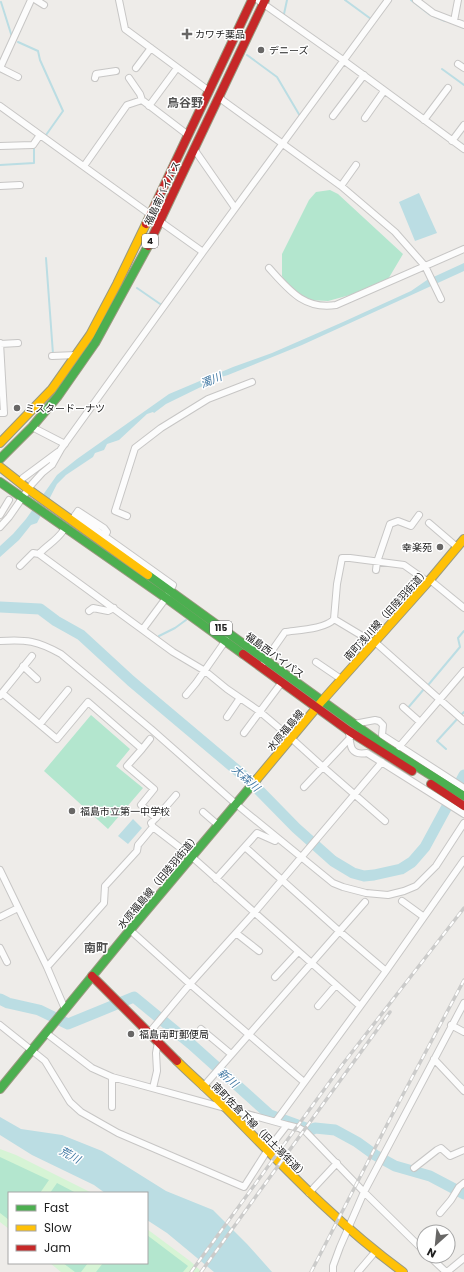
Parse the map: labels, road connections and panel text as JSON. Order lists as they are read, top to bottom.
{
  "streets": {
    "main road": [
      "福島南バイパス",
      "4",
      "南町浅川線（旧陸羽街道）",
      "115",
      "福島西バイパス",
      "水原福島線",
      "水原福島線（旧陸羽街道）",
      "南町佐倉下線（旧土湯街道）"
    ]
  },
  "crossings": [
    ["南町浅川線（旧陸羽街道）", "福島西バイパス"],
    ["南町浅川線（旧陸羽街道）", "水原福島線"],
    ["福島西バイパス", "水原福島線"],
    ["水原福島線", "水原福島線（旧陸羽街道）"],
    ["水原福島線（旧陸羽街道）", "南町佐倉下線（旧土湯街道）"]
  ],
  "districts": ["鳥谷野", "南町"],
  "water": [
    "濁川",
    "大森川",
    "新川",
    "荒川"
  ],
  "places": {
    "health": ["カワチ薬品"],
    "other": [
      "デニーズ",
      "ミスタードーナツ",
      "幸楽苑",
      "福島市立第一中学校",
      "福島南町郵便局"
    ]
  },
  "legend": ["Fast", "Slow", "Jam"],
  "north": "bottom left"
}
